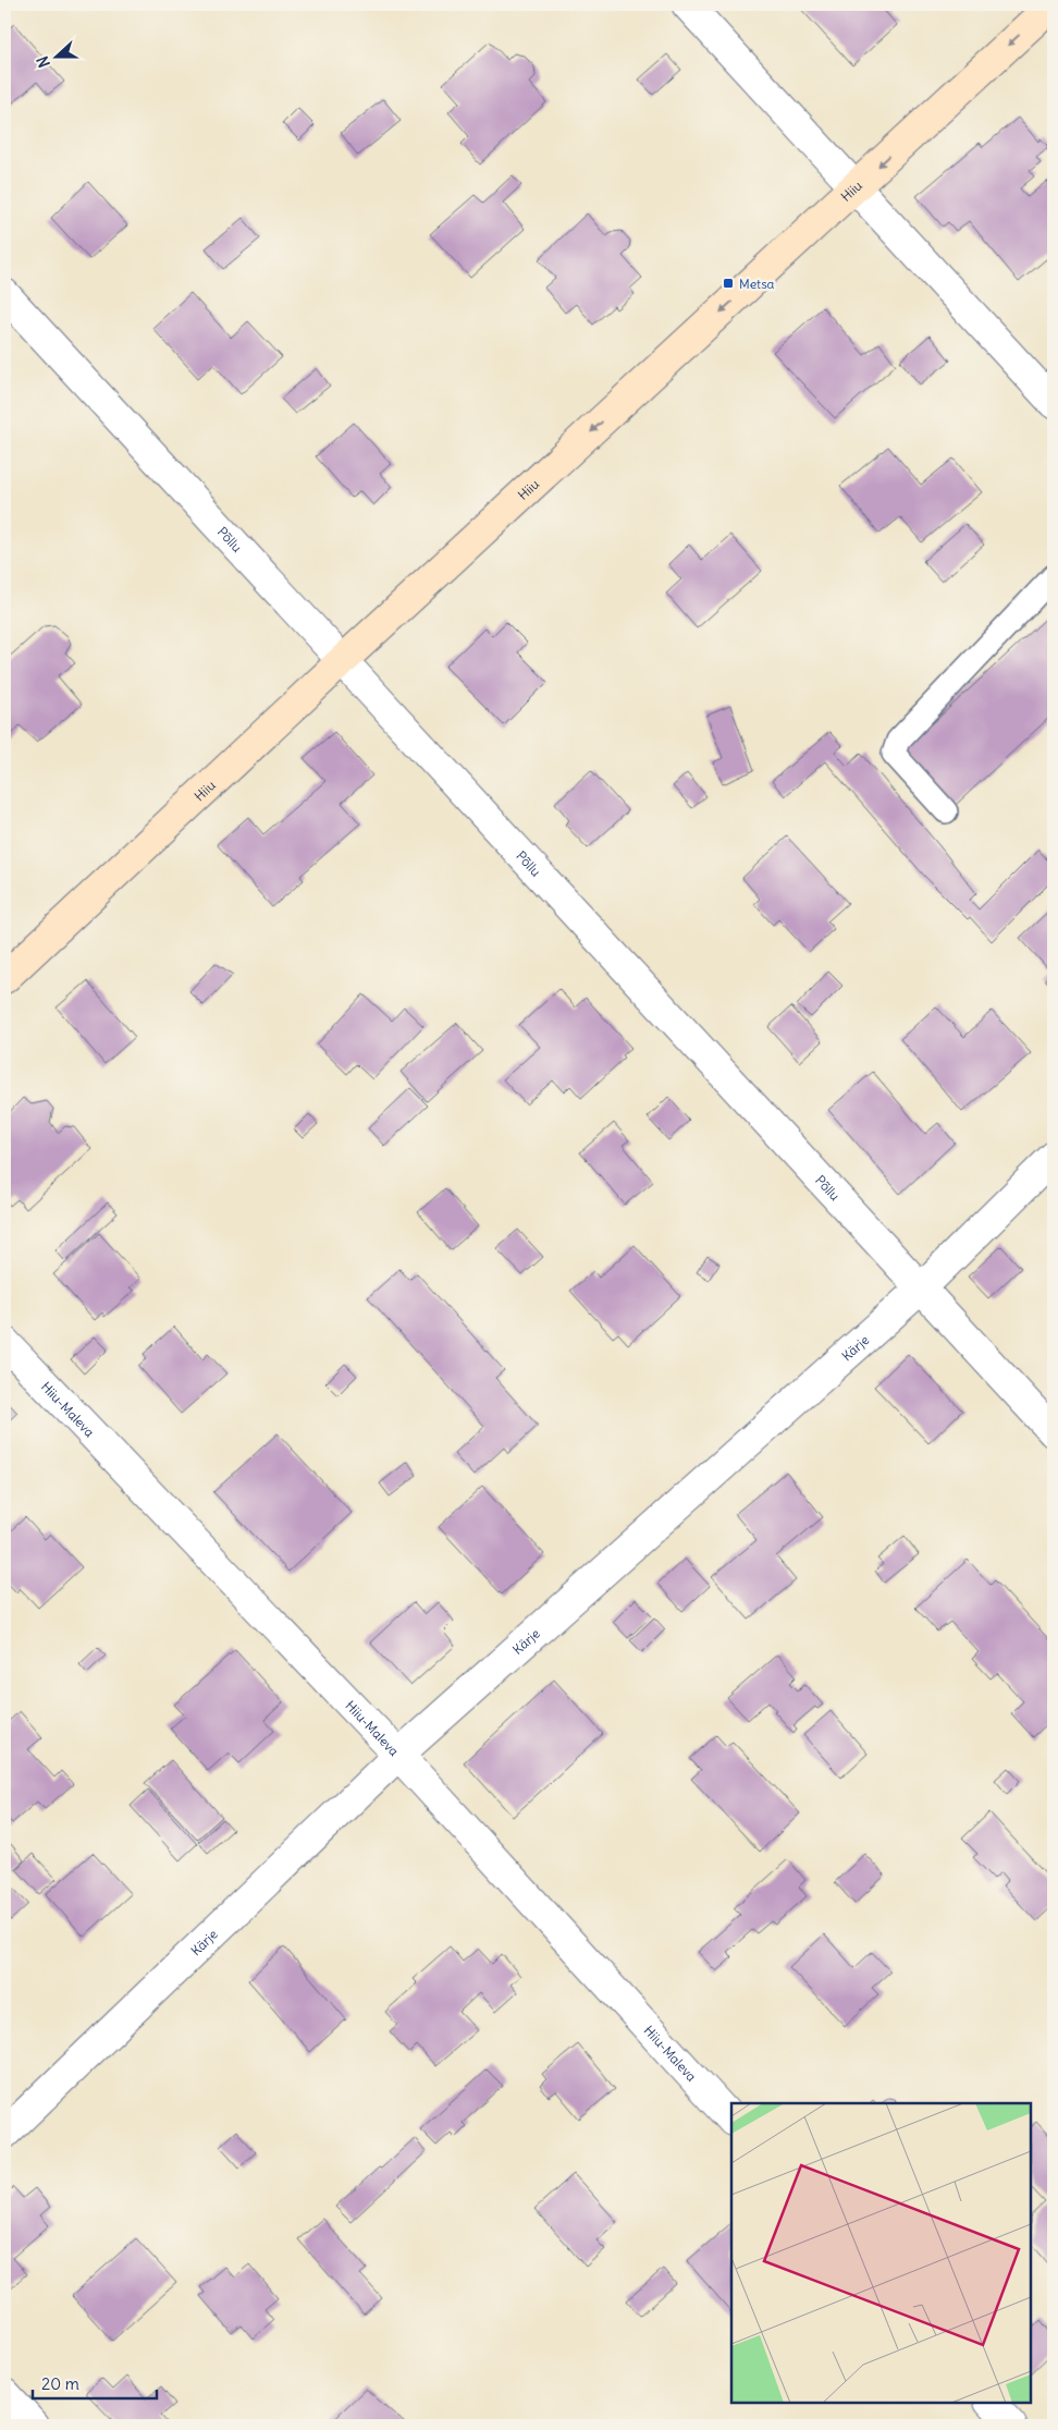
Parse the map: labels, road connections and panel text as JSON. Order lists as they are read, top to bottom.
{
  "streets": {
    "street": [
      "Hiiu",
      "Põllu",
      "Kärje",
      "Hiiu-Maleva"
    ]
  },
  "crossings": [
    ["Hiiu", "Põllu"],
    ["Põllu", "Kärje"],
    ["Kärje", "Hiiu-Maleva"]
  ],
  "one_way": ["Hiiu"],
  "places": {
    "transit": ["Metsa"]
  },
  "scale_bar": "20 m",
  "north": "left"
}
